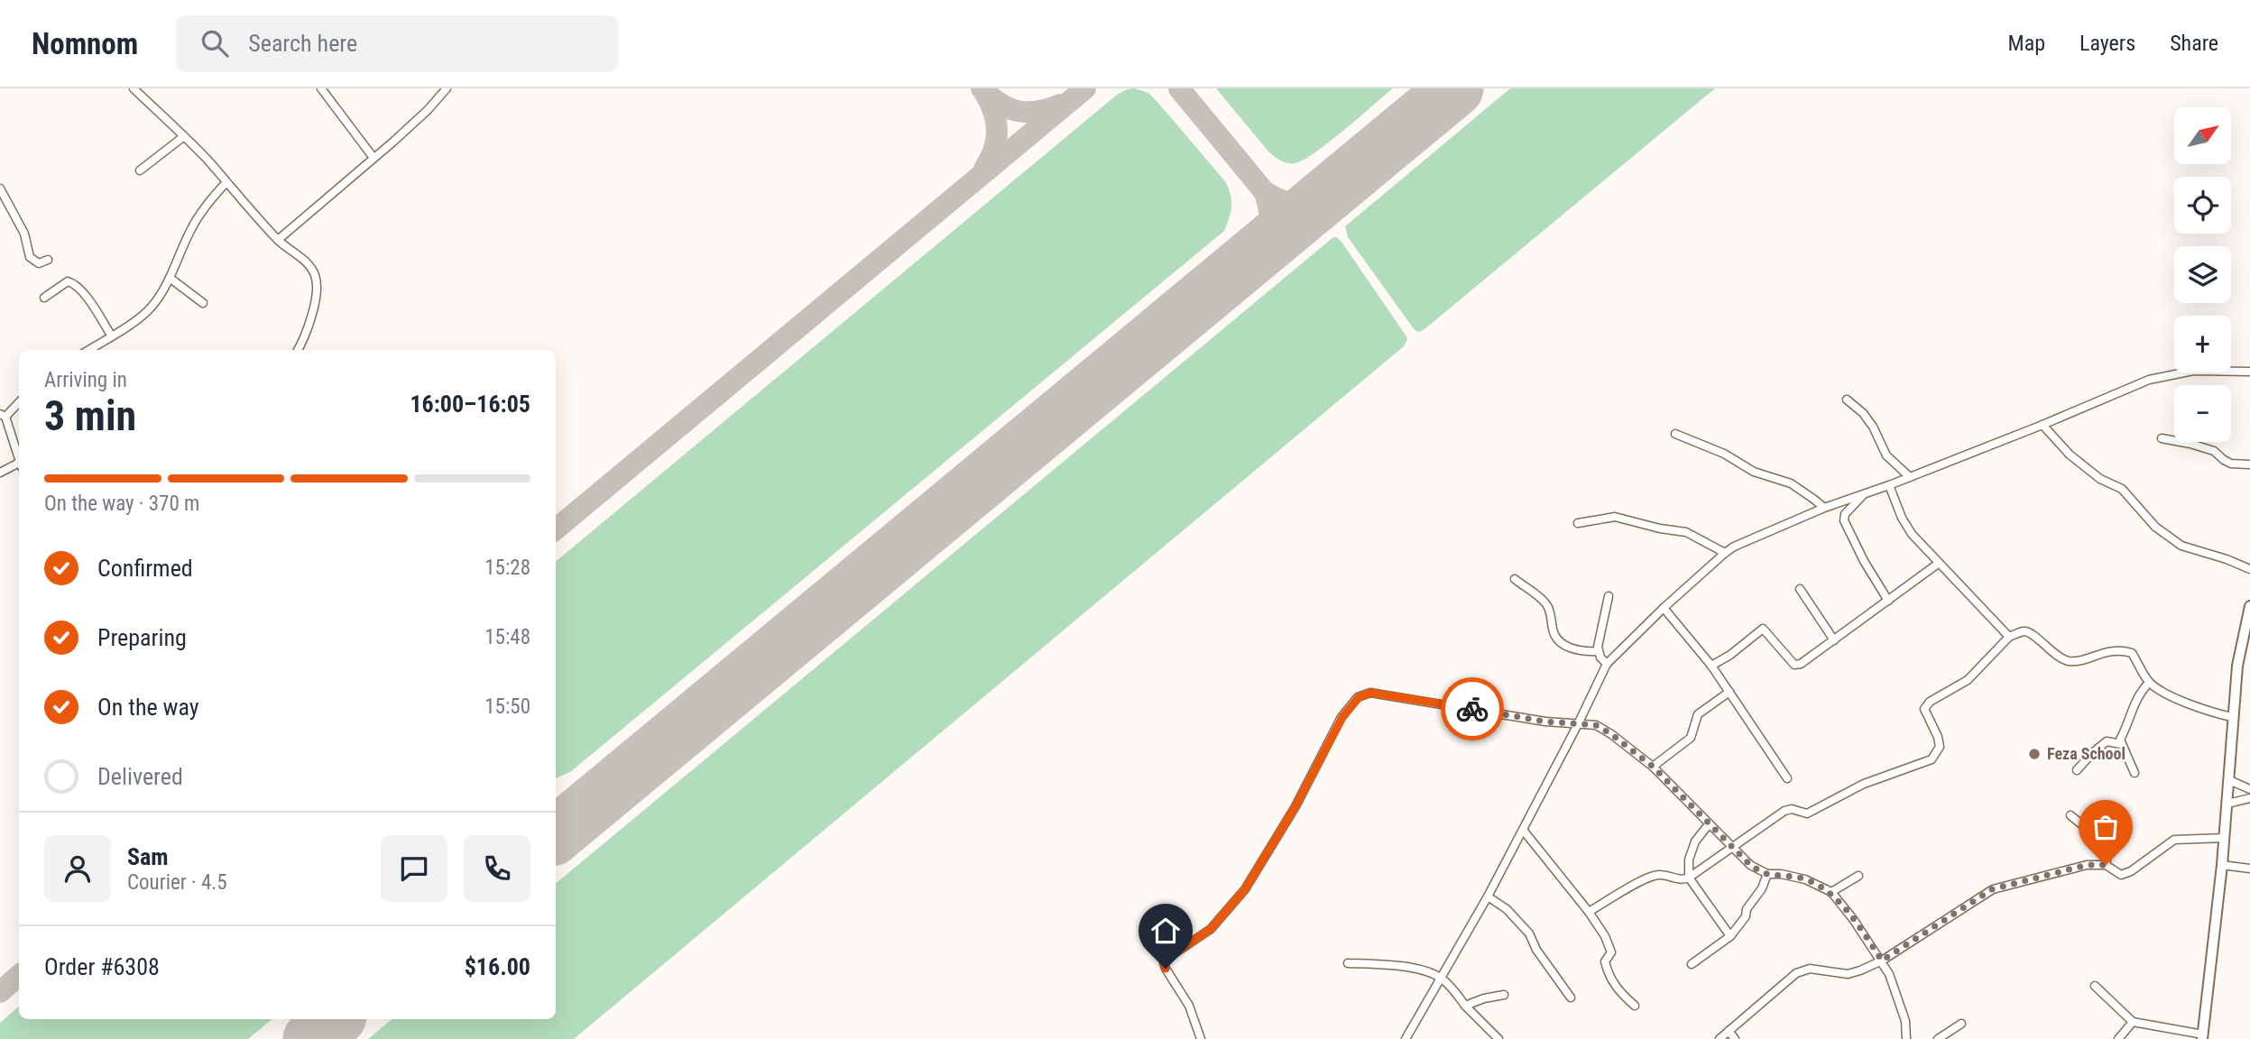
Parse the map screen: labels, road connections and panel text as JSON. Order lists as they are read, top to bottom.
{
  "places": ["Feza School"],
  "north": "top right",
  "page": {
    "header": "Nomnom",
    "search": "Search here",
    "nav": ["Map", "Layers", "Share"],
    "map_buttons": ["+", "−"],
    "heading": ["3 min", "Arriving in", "16:00–16:05"],
    "panel": [
      "Sam",
      "Courier · 4.5",
      "Order #6308",
      "$16.00"
    ],
    "bar": "On the way · 370 m",
    "list": [
      ["Confirmed", "15:28"],
      ["Preparing", "15:48"],
      ["On the way", "15:50"],
      "Delivered"
    ]
  }
}
